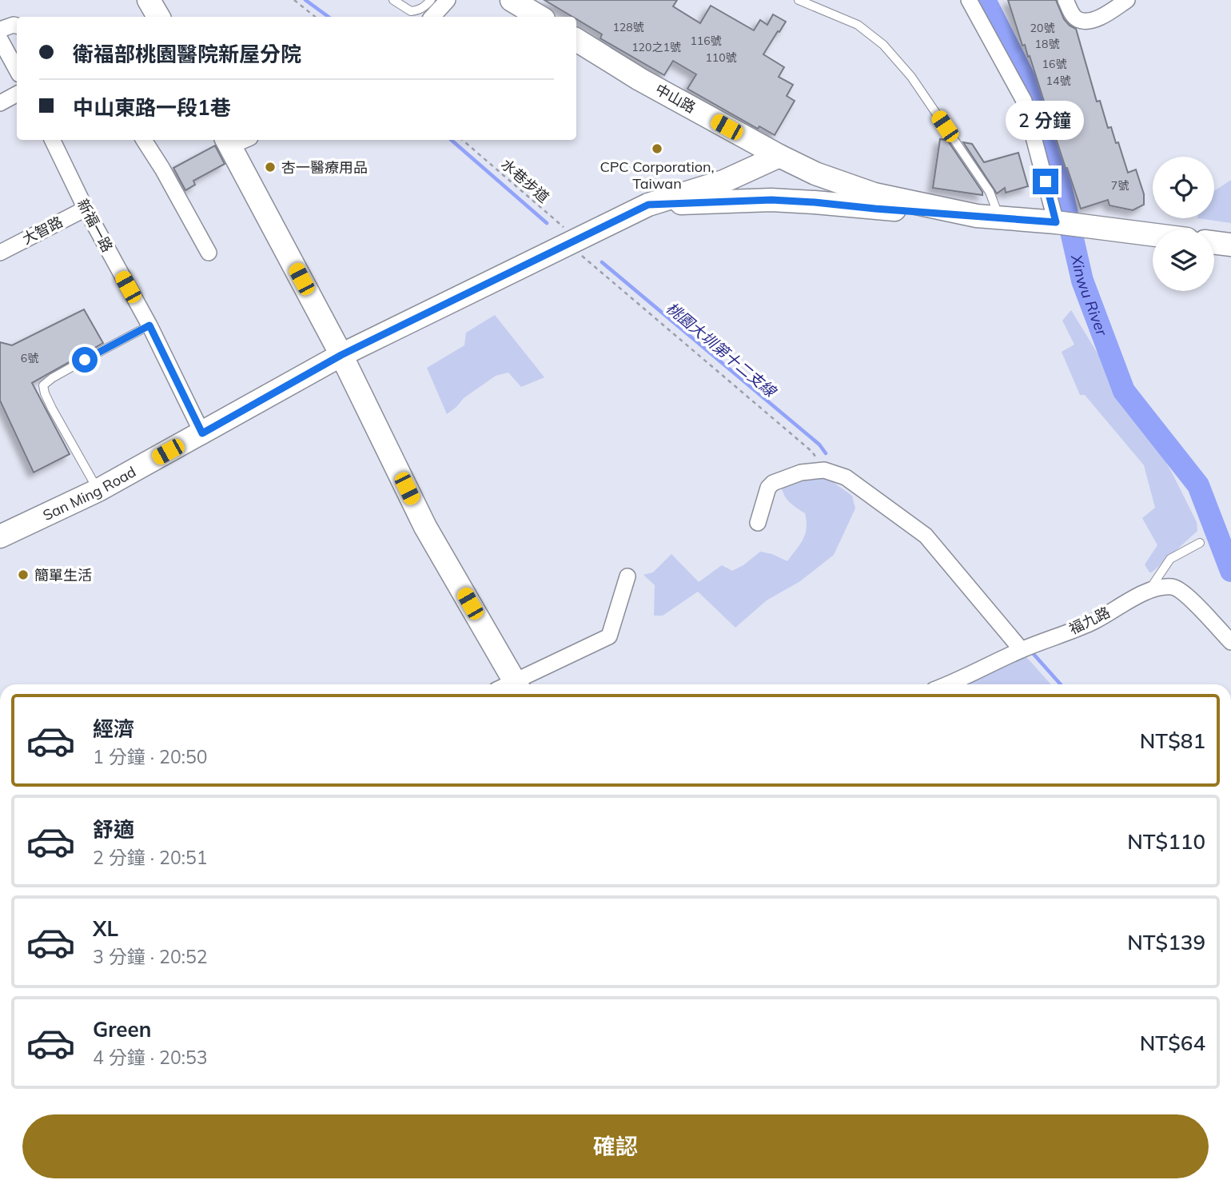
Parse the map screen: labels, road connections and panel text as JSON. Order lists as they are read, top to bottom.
{
  "streets": {
    "main road": ["中山路", "San Ming Road"],
    "street": ["新福一路", "大智路", "福九路"],
    "path": ["水巷步道"]
  },
  "crossings": [
    ["中山路", "San Ming Road"],
    ["水巷步道", "San Ming Road"],
    ["新福一路", "大智路"],
    ["新福一路", "San Ming Road"]
  ],
  "water": ["Xinwu River", "桃園大圳第十二支線"],
  "places": ["CPC Corporation, Taiwan", "杏一醫療用品", "簡單生活"],
  "house_numbers": [
    "128號",
    "20號",
    "116號",
    "18號",
    "120之1號",
    "110號",
    "16號",
    "14號",
    "7號",
    "6號"
  ],
  "page": {
    "banner": ["衛福部桃園醫院新屋分院", "中山東路一段1巷"],
    "bubble": "2 分鐘",
    "list": [
      {
        "name": "經濟",
        "note": "1 分鐘 · 20:50",
        "value": "NT$81"
      },
      {
        "name": "舒適",
        "note": "2 分鐘 · 20:51",
        "value": "NT$110"
      },
      {
        "name": "XL",
        "note": "3 分鐘 · 20:52",
        "value": "NT$139"
      },
      {
        "name": "Green",
        "note": "4 分鐘 · 20:53",
        "value": "NT$64"
      }
    ],
    "buttons": "確認"
  }
}
